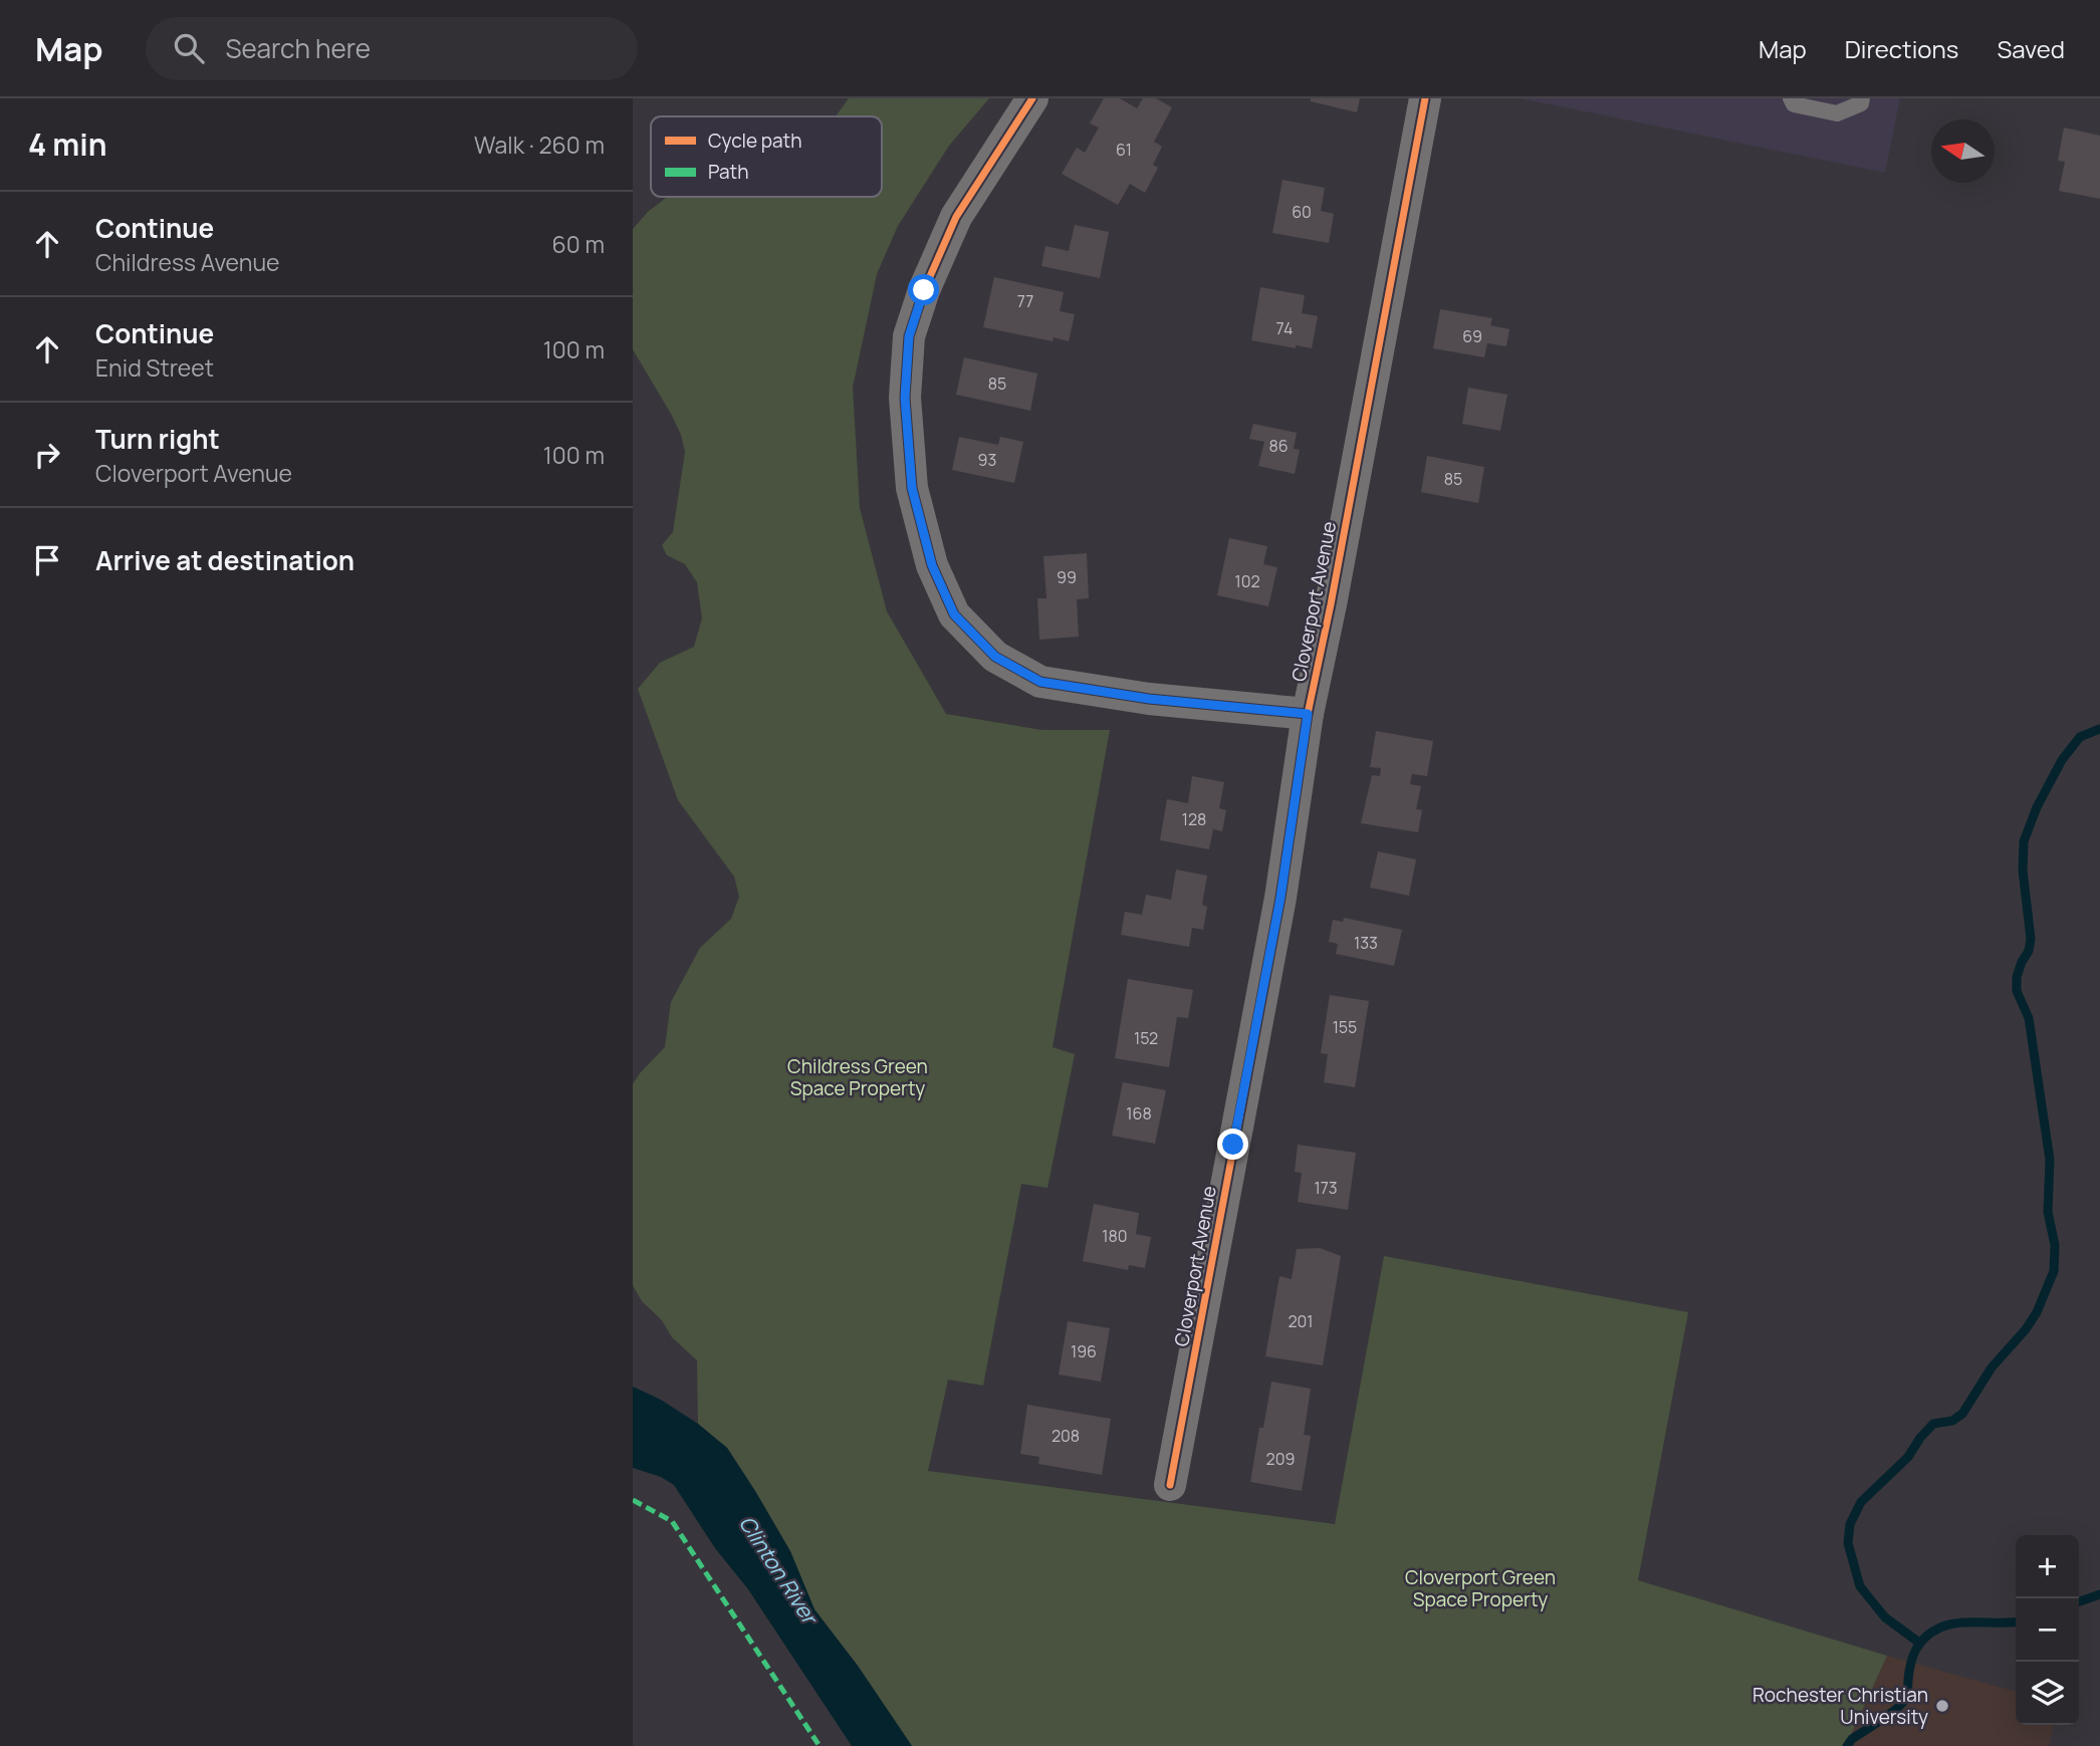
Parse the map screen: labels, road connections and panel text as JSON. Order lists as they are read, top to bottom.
{
  "streets": {
    "street": ["Cloverport Avenue"]
  },
  "water": ["Clinton River"],
  "parks": ["Childress Green Space Property", "Cloverport Green Space Property"],
  "places": ["Rochester Christian University"],
  "house_numbers": [
    "61",
    "60",
    "77",
    "74",
    "69",
    "85",
    "86",
    "93",
    "85",
    "99",
    "102",
    "128",
    "133",
    "155",
    "152",
    "168",
    "173",
    "180",
    "201",
    "196",
    "208",
    "209"
  ],
  "legend": ["Cycle path", "Path"],
  "north": "left",
  "page": {
    "header": "Map",
    "search": "Search here",
    "nav": ["Map", "Directions", "Saved"],
    "heading": ["4 min", "Walk · 260 m"],
    "list": [
      ["Continue", "Childress Avenue", "60 m"],
      ["Continue", "Enid Street", "100 m"],
      ["Turn right", "Cloverport Avenue", "100 m"],
      "Arrive at destination"
    ],
    "map_buttons": ["+", "−"]
  }
}
